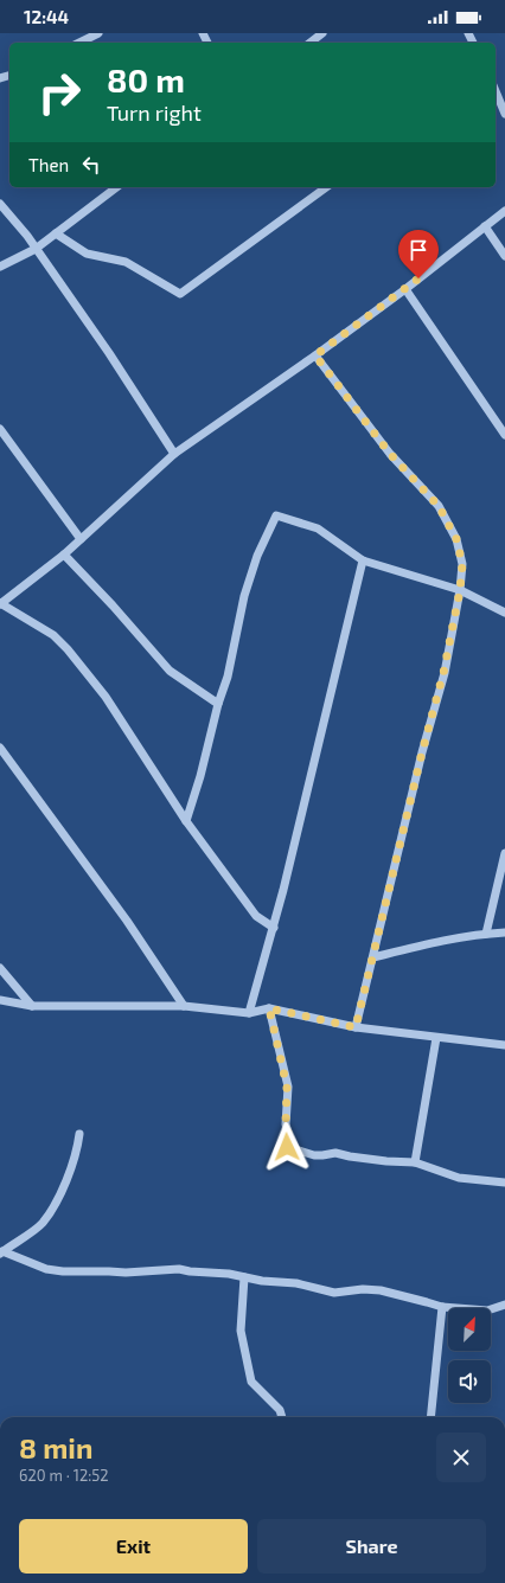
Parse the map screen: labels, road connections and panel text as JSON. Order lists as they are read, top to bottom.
{
  "north": "top right",
  "page": {
    "status": "12:44",
    "turn": ["80 m", "Turn right"],
    "then": "Then",
    "heading": ["8 min", "620 m · 12:52"],
    "buttons": ["Exit", "Share"]
  }
}
